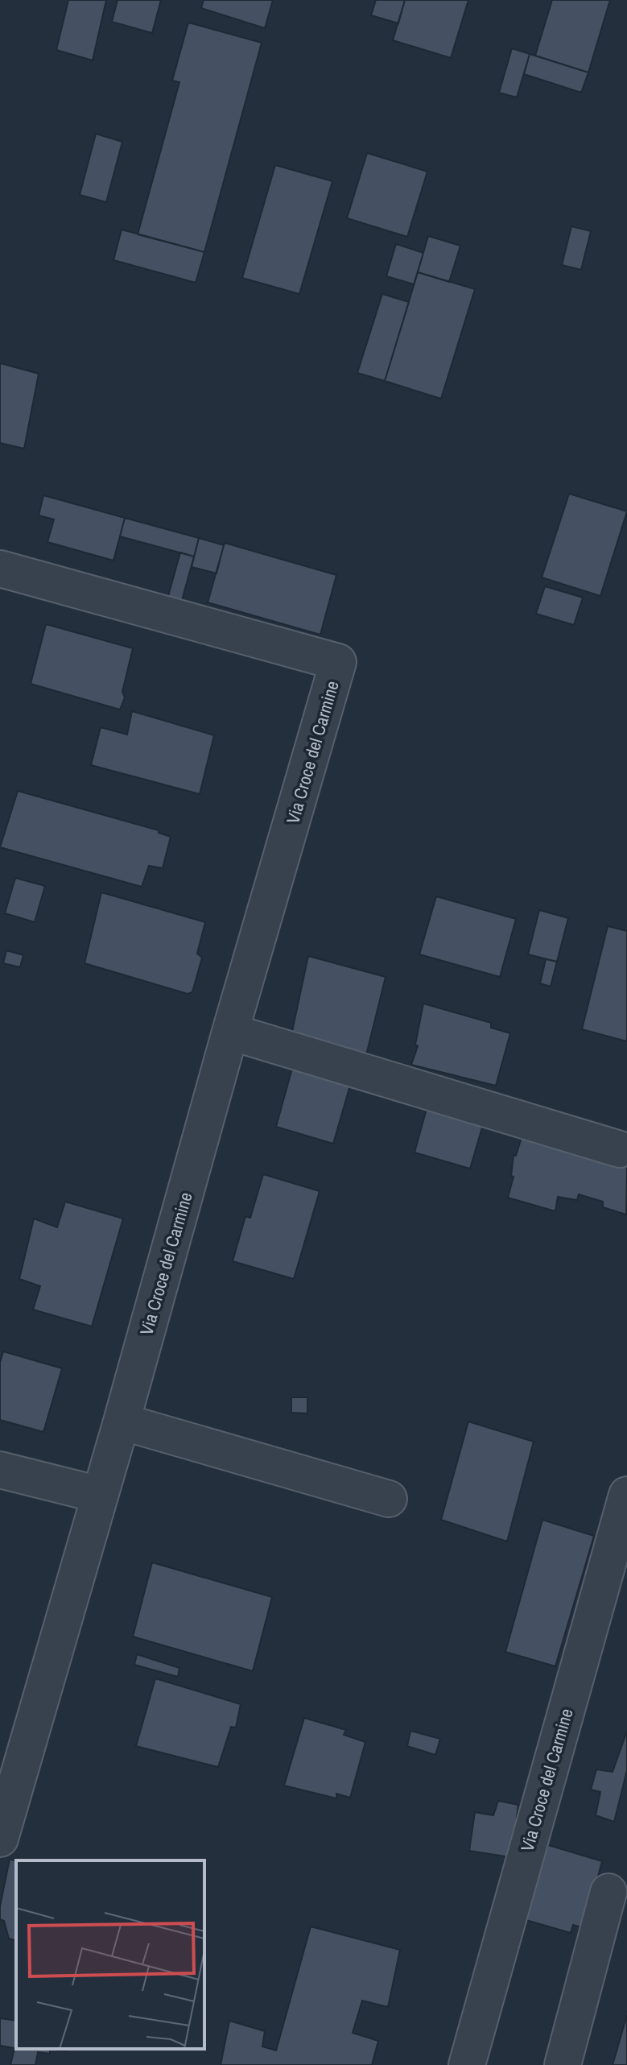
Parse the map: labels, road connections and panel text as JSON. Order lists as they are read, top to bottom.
{
  "streets": {
    "street": ["Via Croce del Carmine"]
  }
}
